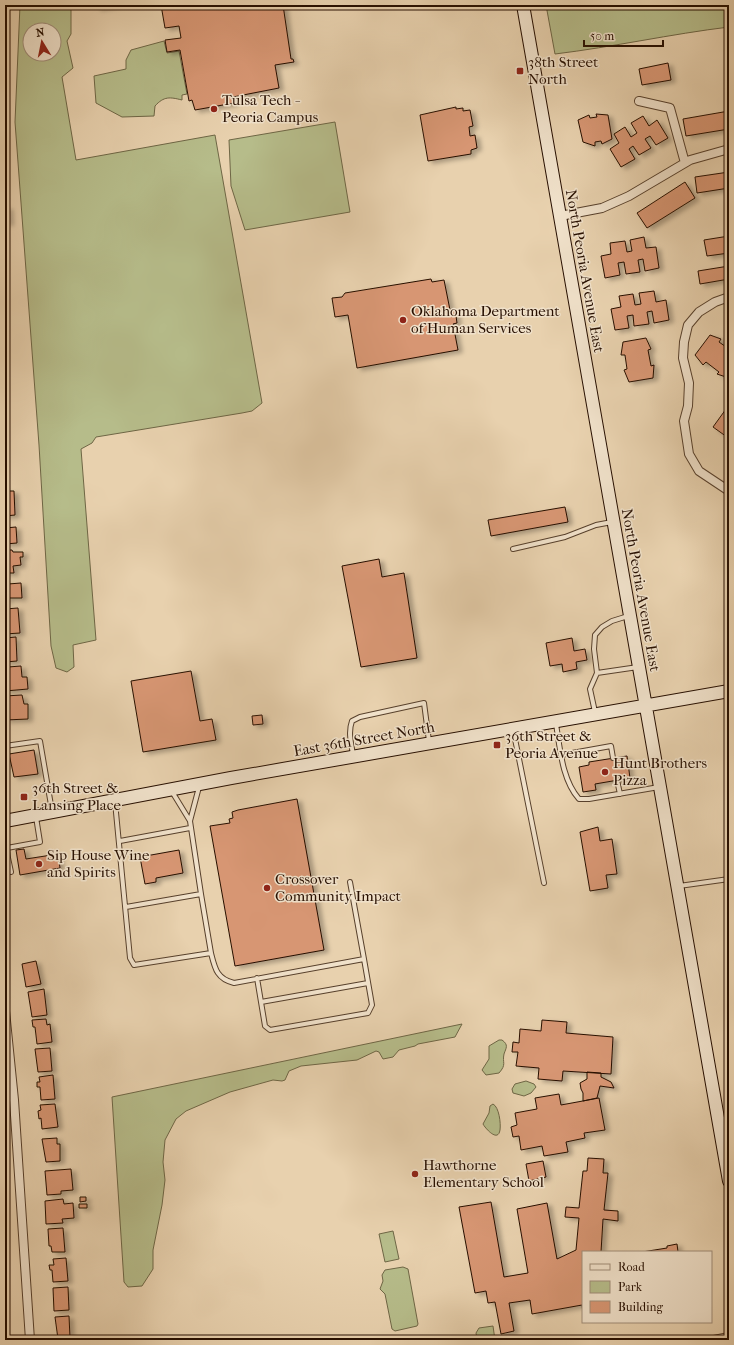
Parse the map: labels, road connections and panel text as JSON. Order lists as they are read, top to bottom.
{
  "streets": {
    "main road": ["North Peoria Avenue East", "East 36th Street North"]
  },
  "crossings": [
    ["North Peoria Avenue East", "East 36th Street North"]
  ],
  "places": {
    "transit": ["38th Street North", "36th Street & Peoria Avenue", "36th Street & Lansing Place"],
    "other": [
      "Tulsa Tech - Peoria Campus",
      "Oklahoma Department of Human Services",
      "Hunt Brothers Pizza",
      "Sip House Wine and Spirits",
      "Crossover Community Impact",
      "Hawthorne Elementary School"
    ]
  },
  "legend": ["Road", "Park", "Building"],
  "scale_bar": "50 m",
  "north": "top"
}
